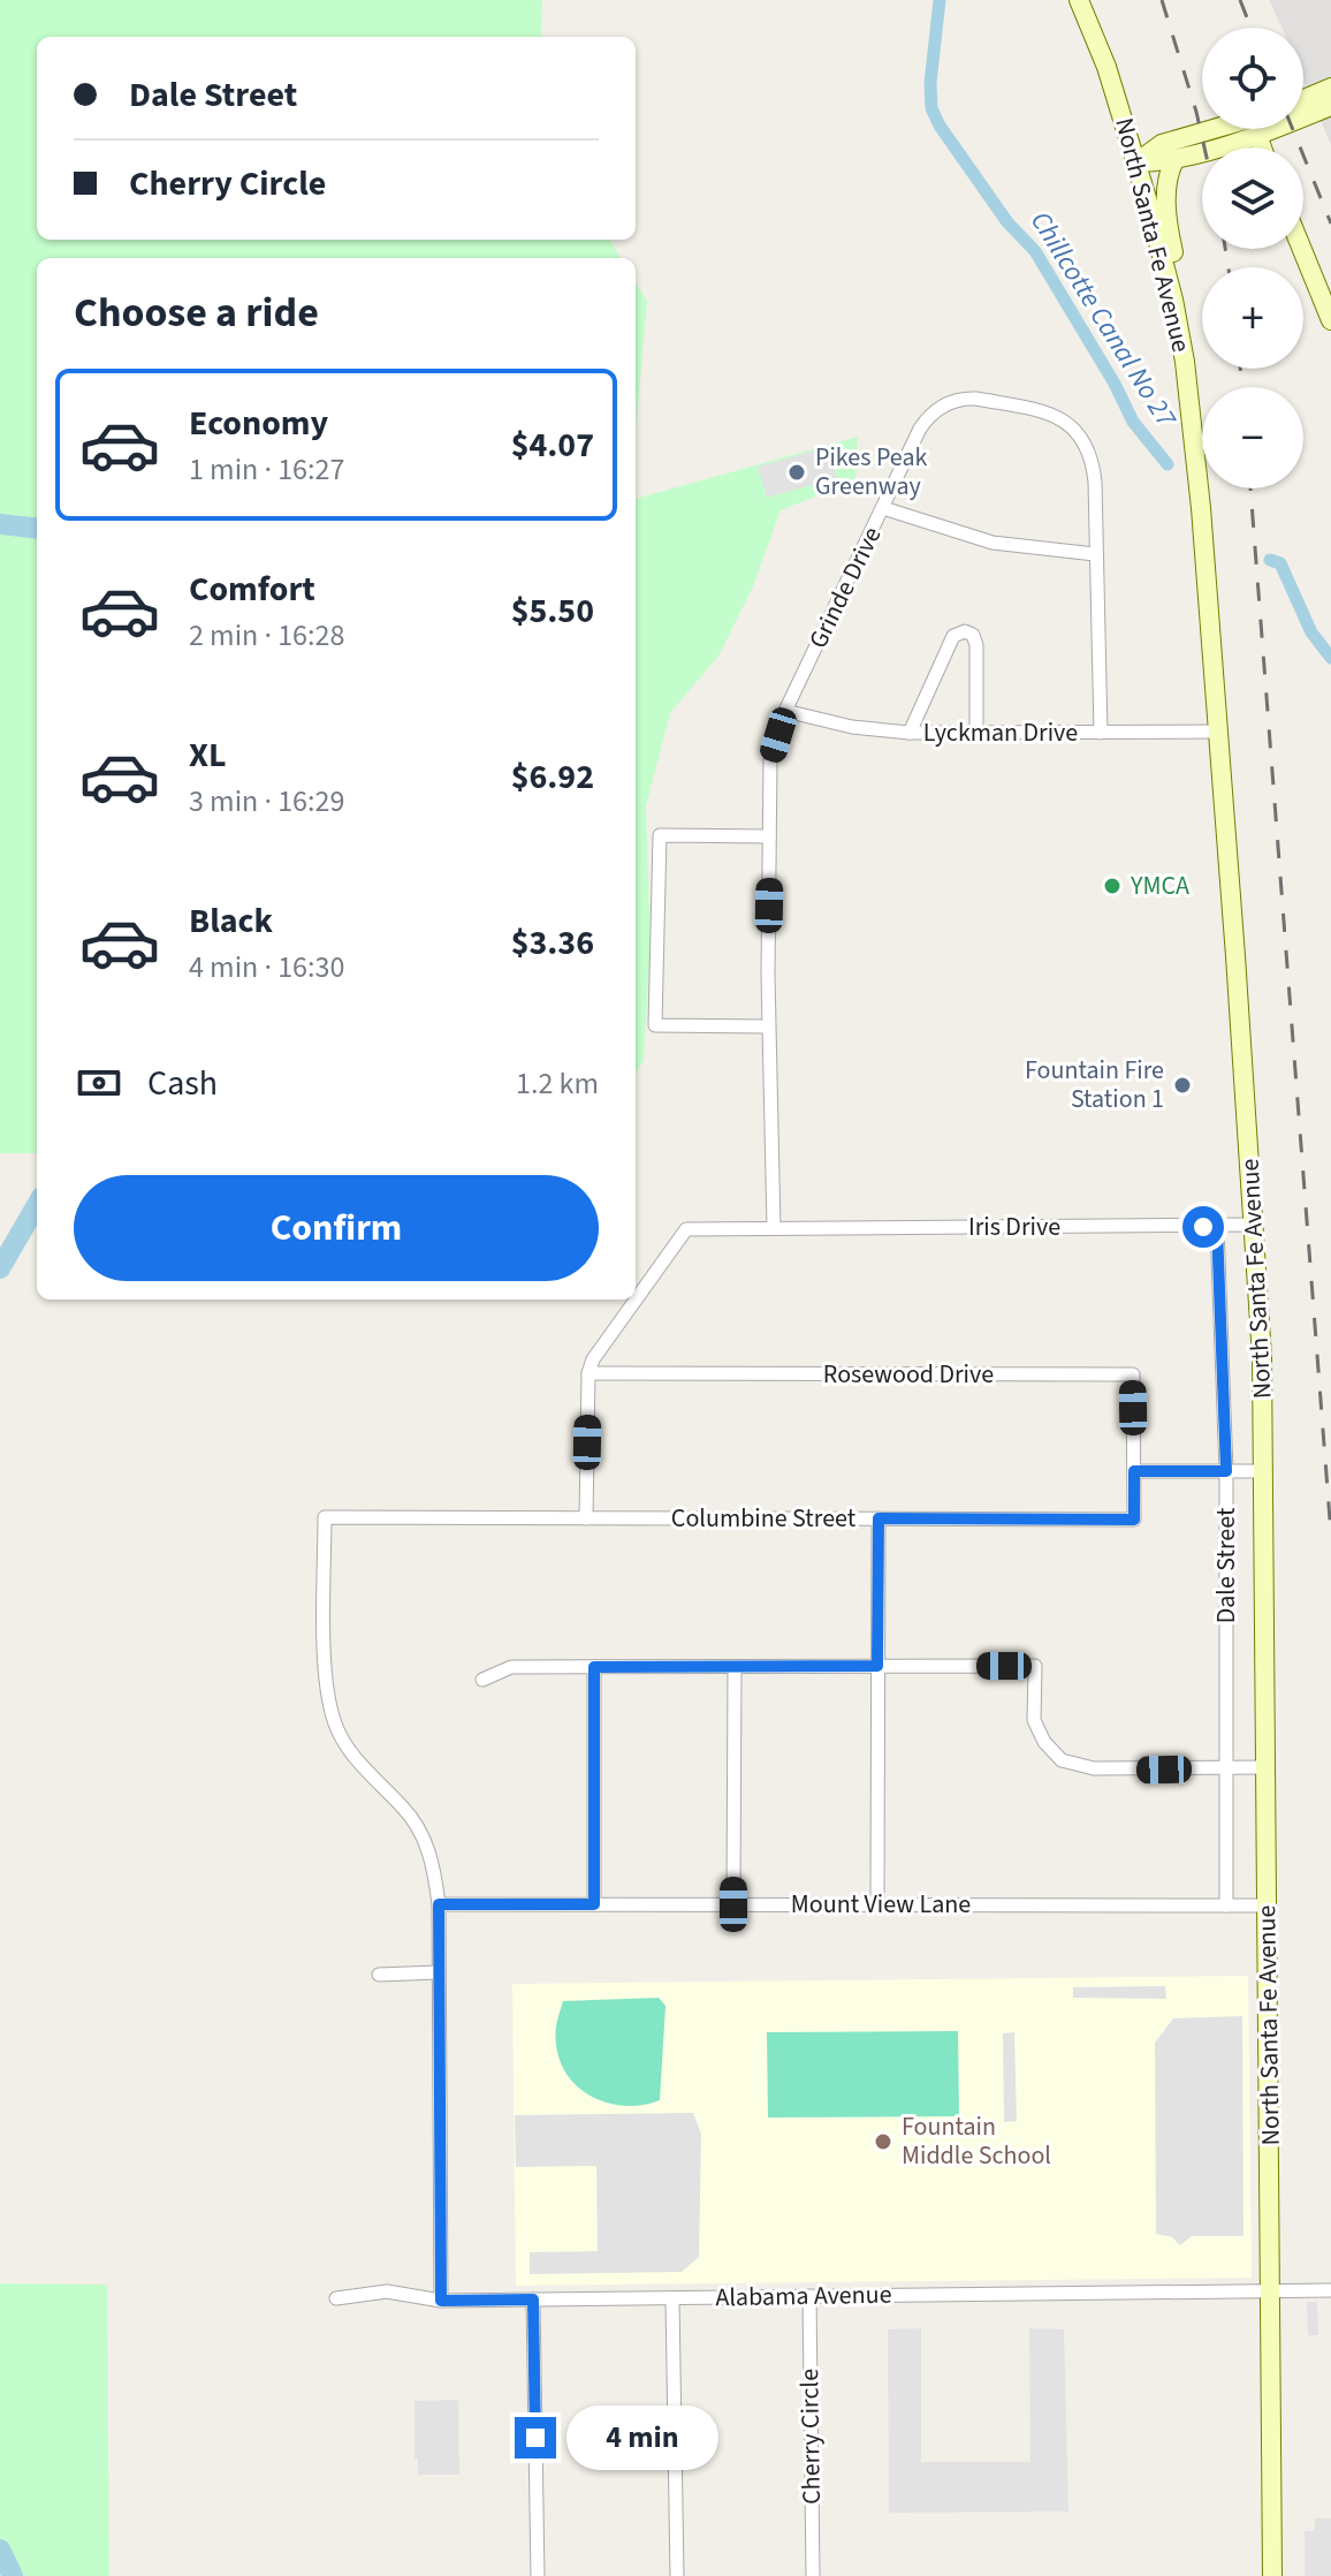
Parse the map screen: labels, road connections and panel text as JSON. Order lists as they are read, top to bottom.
{
  "streets": {
    "main road": ["North Santa Fe Avenue"],
    "street": [
      "Grinde Drive",
      "Lyckman Drive",
      "Iris Drive",
      "Rosewood Drive",
      "Columbine Street",
      "Dale Street",
      "Mount View Lane",
      "Alabama Avenue",
      "Cherry Circle"
    ]
  },
  "crossings": [
    ["North Santa Fe Avenue", "Lyckman Drive"],
    ["North Santa Fe Avenue", "Iris Drive"],
    ["North Santa Fe Avenue", "Mount View Lane"],
    ["North Santa Fe Avenue", "Alabama Avenue"],
    ["Grinde Drive", "Lyckman Drive"],
    ["Grinde Drive", "Iris Drive"],
    ["Iris Drive", "Rosewood Drive"],
    ["Iris Drive", "Dale Street"],
    ["Rosewood Drive", "Columbine Street"],
    ["Columbine Street", "Mount View Lane"],
    ["Dale Street", "Mount View Lane"],
    ["Alabama Avenue", "Cherry Circle"]
  ],
  "water": ["Chillcotte Canal No 27"],
  "places": [
    "Pikes Peak Greenway",
    "YMCA",
    "Fountain Fire Station 1",
    "Fountain Middle School"
  ],
  "page": {
    "map_buttons": ["+", "−"],
    "banner": ["Dale Street", "Cherry Circle"],
    "heading": "Choose a ride",
    "list": [
      {
        "name": "Economy",
        "note": "1 min · 16:27",
        "value": "$4.07"
      },
      {
        "name": "Comfort",
        "note": "2 min · 16:28",
        "value": "$5.50"
      },
      {
        "name": "XL",
        "note": "3 min · 16:29",
        "value": "$6.92"
      },
      {
        "name": "Black",
        "note": "4 min · 16:30",
        "value": "$3.36"
      }
    ],
    "pay": ["Cash", "1.2 km"],
    "buttons": "Confirm",
    "bubble": "4 min"
  }
}
